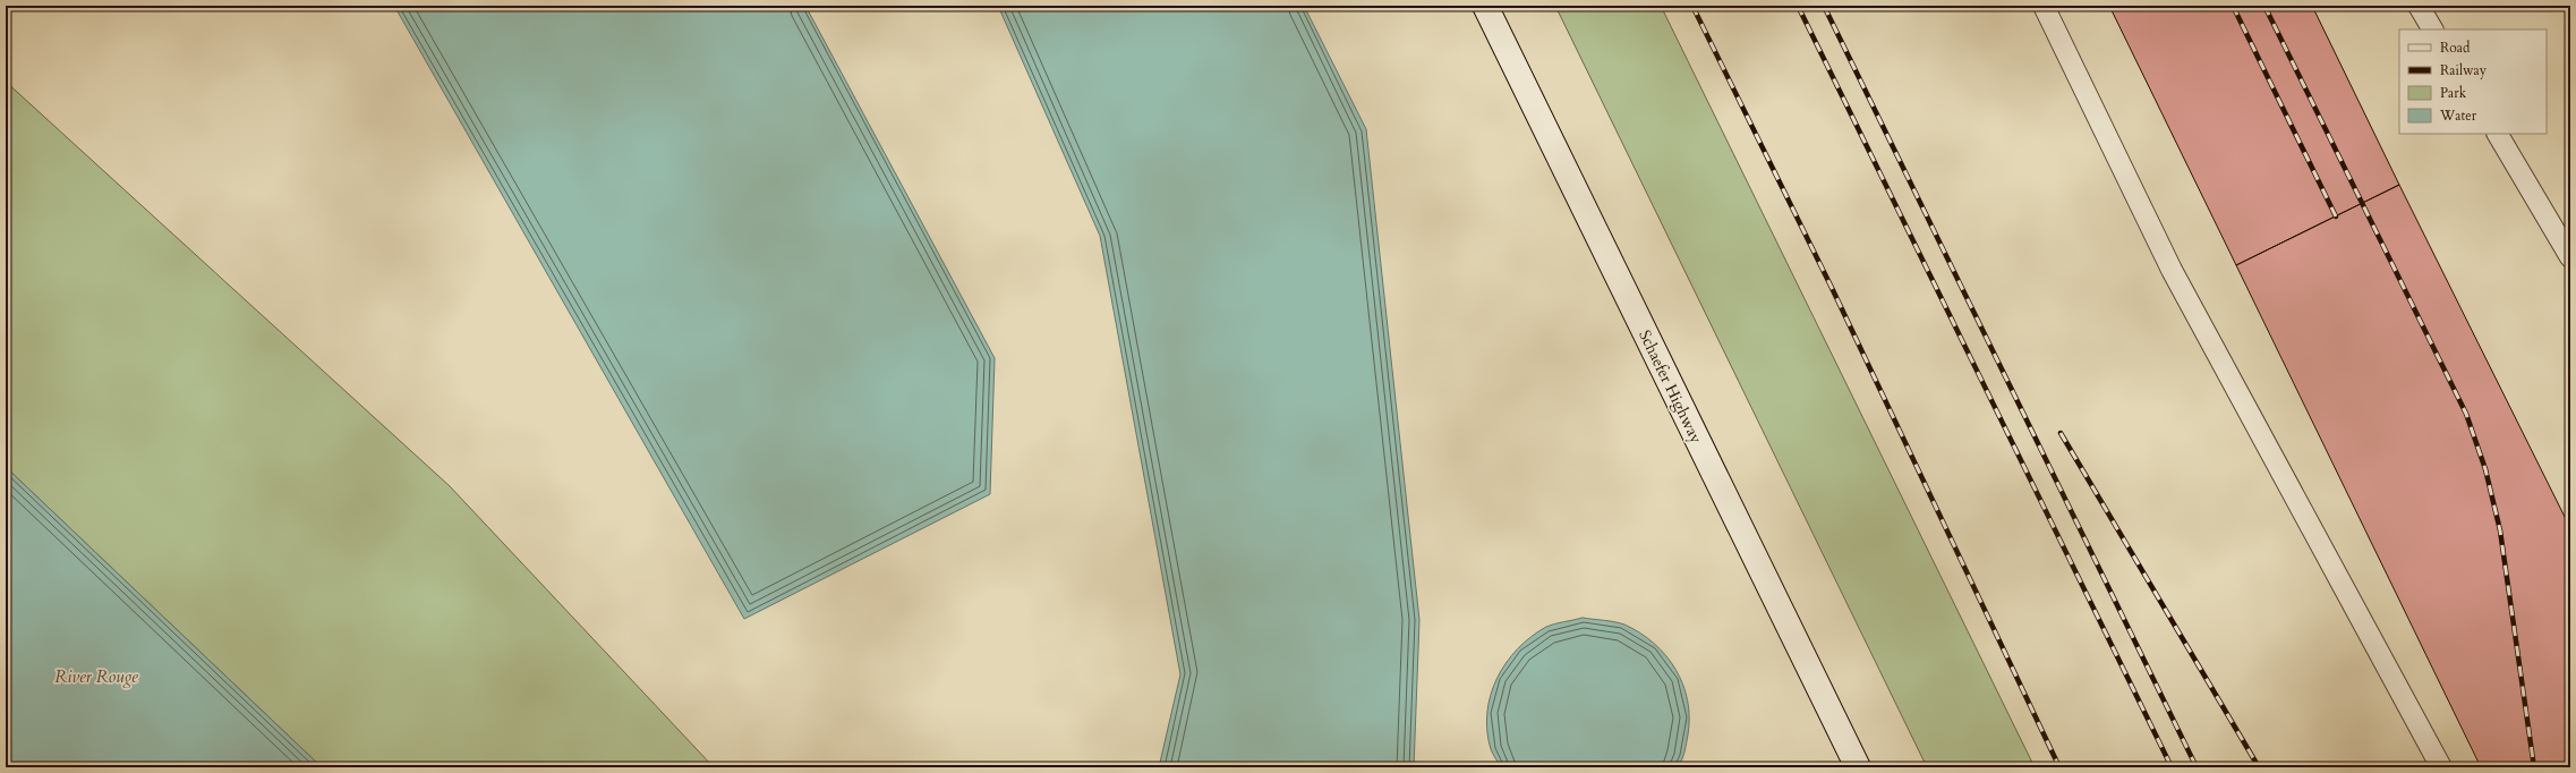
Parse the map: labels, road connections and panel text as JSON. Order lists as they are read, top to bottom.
{
  "streets": {
    "main road": ["Schaefer Highway"]
  },
  "water": ["River Rouge"],
  "legend": [
    "Road",
    "Railway",
    "Park",
    "Water"
  ]
}
